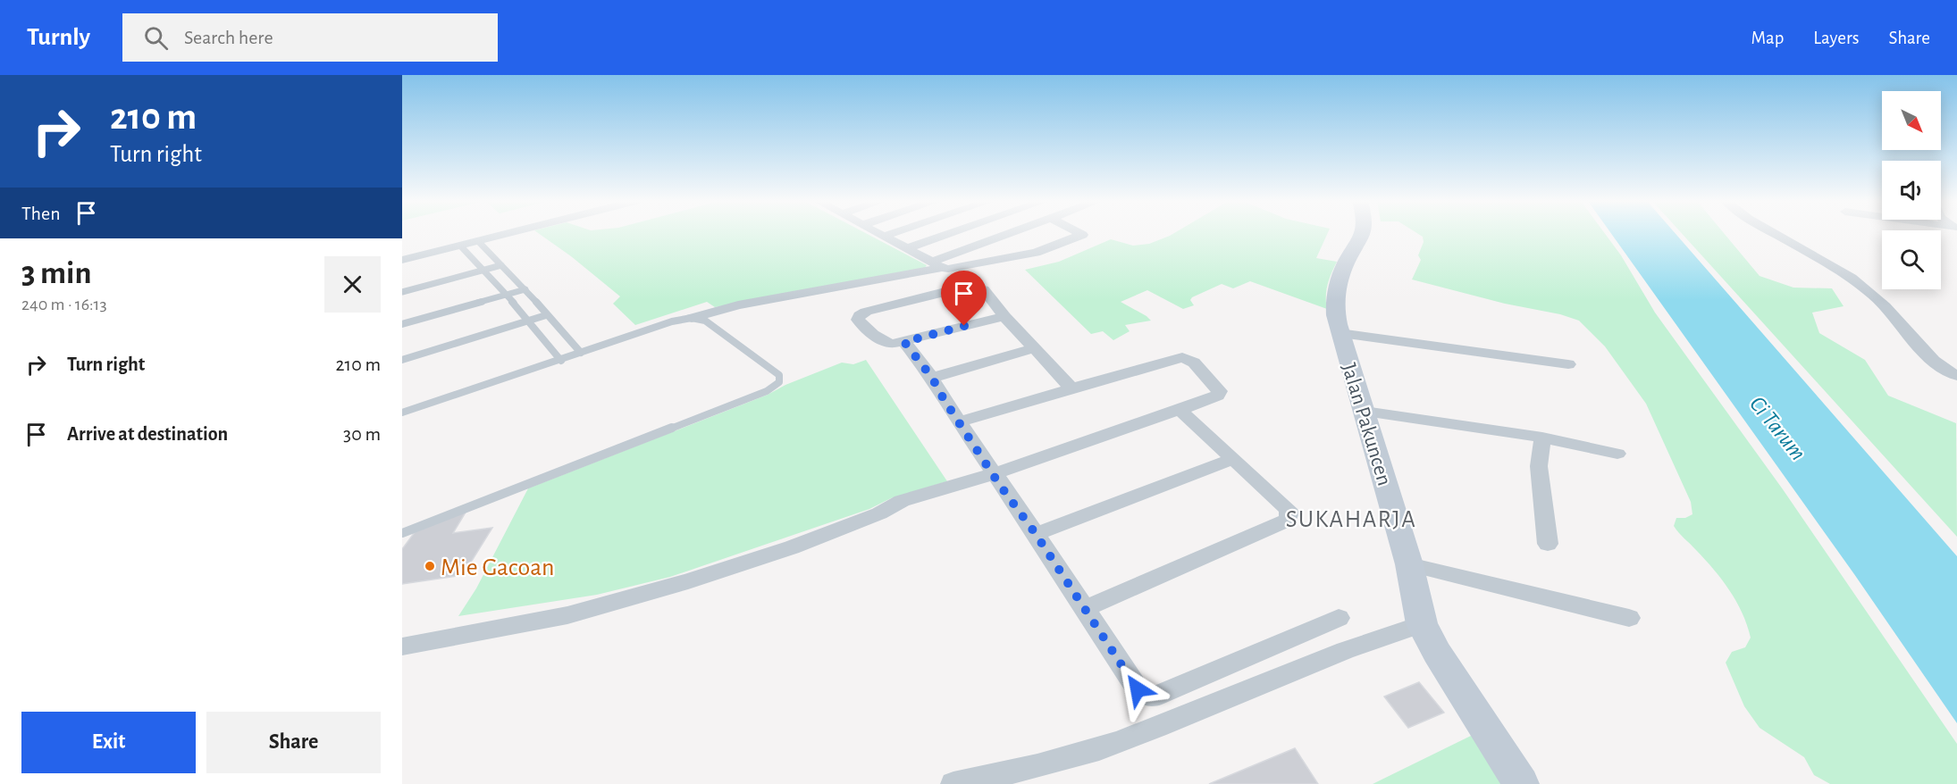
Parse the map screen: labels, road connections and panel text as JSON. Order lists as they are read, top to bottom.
{
  "streets": {
    "street": ["Jalan Pakuncen"]
  },
  "districts": ["SUKAHARJA"],
  "water": ["Ci Tarum"],
  "places": ["Mie Gacoan"],
  "north": "bottom right",
  "page": {
    "header": "Turnly",
    "search": "Search here",
    "nav": ["Map", "Layers", "Share"],
    "turn": ["210 m", "Turn right"],
    "then": "Then",
    "heading": ["3 min", "240 m · 16:13"],
    "list": [
      {
        "name": "Turn right",
        "value": "210 m"
      },
      {
        "name": "Arrive at destination",
        "value": "30 m"
      }
    ],
    "buttons": ["Exit", "Share"]
  }
}
